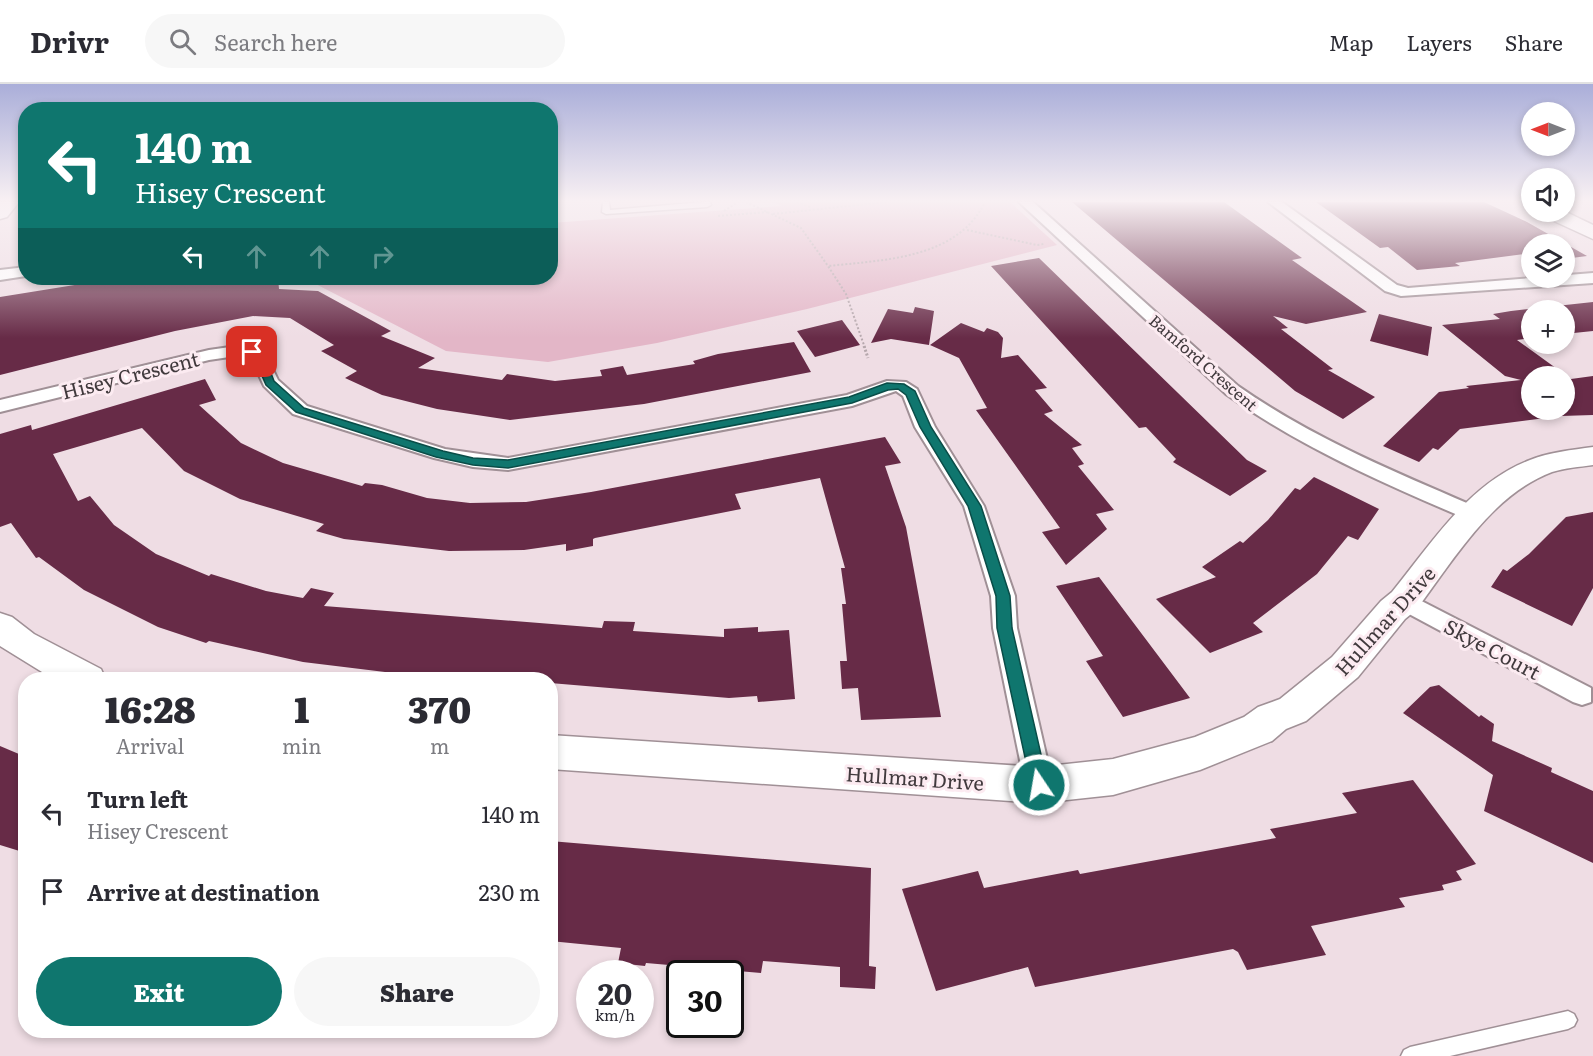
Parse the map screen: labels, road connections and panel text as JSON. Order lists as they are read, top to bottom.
{
  "streets": {
    "street": [
      "Bamford Crescent",
      "Hisey Crescent",
      "Hullmar Drive",
      "Skye Court"
    ]
  },
  "crossings": [
    ["Bamford Crescent", "Hullmar Drive"],
    ["Hisey Crescent", "Hullmar Drive"],
    ["Hullmar Drive", "Skye Court"]
  ],
  "north": "left",
  "page": {
    "header": "Drivr",
    "search": "Search here",
    "nav": ["Map", "Layers", "Share"],
    "map_buttons": ["+", "−"],
    "turn": ["140 m", "Hisey Crescent"],
    "eta": [
      "16:28",
      "Arrival",
      "1",
      "min",
      "370",
      "m"
    ],
    "list": [
      {
        "name": "Turn left",
        "note": "Hisey Crescent",
        "value": "140 m"
      },
      {
        "name": "Arrive at destination",
        "value": "230 m"
      }
    ],
    "buttons": ["Exit", "Share"],
    "speed": "20 km/h",
    "limit": "30"
  }
}
